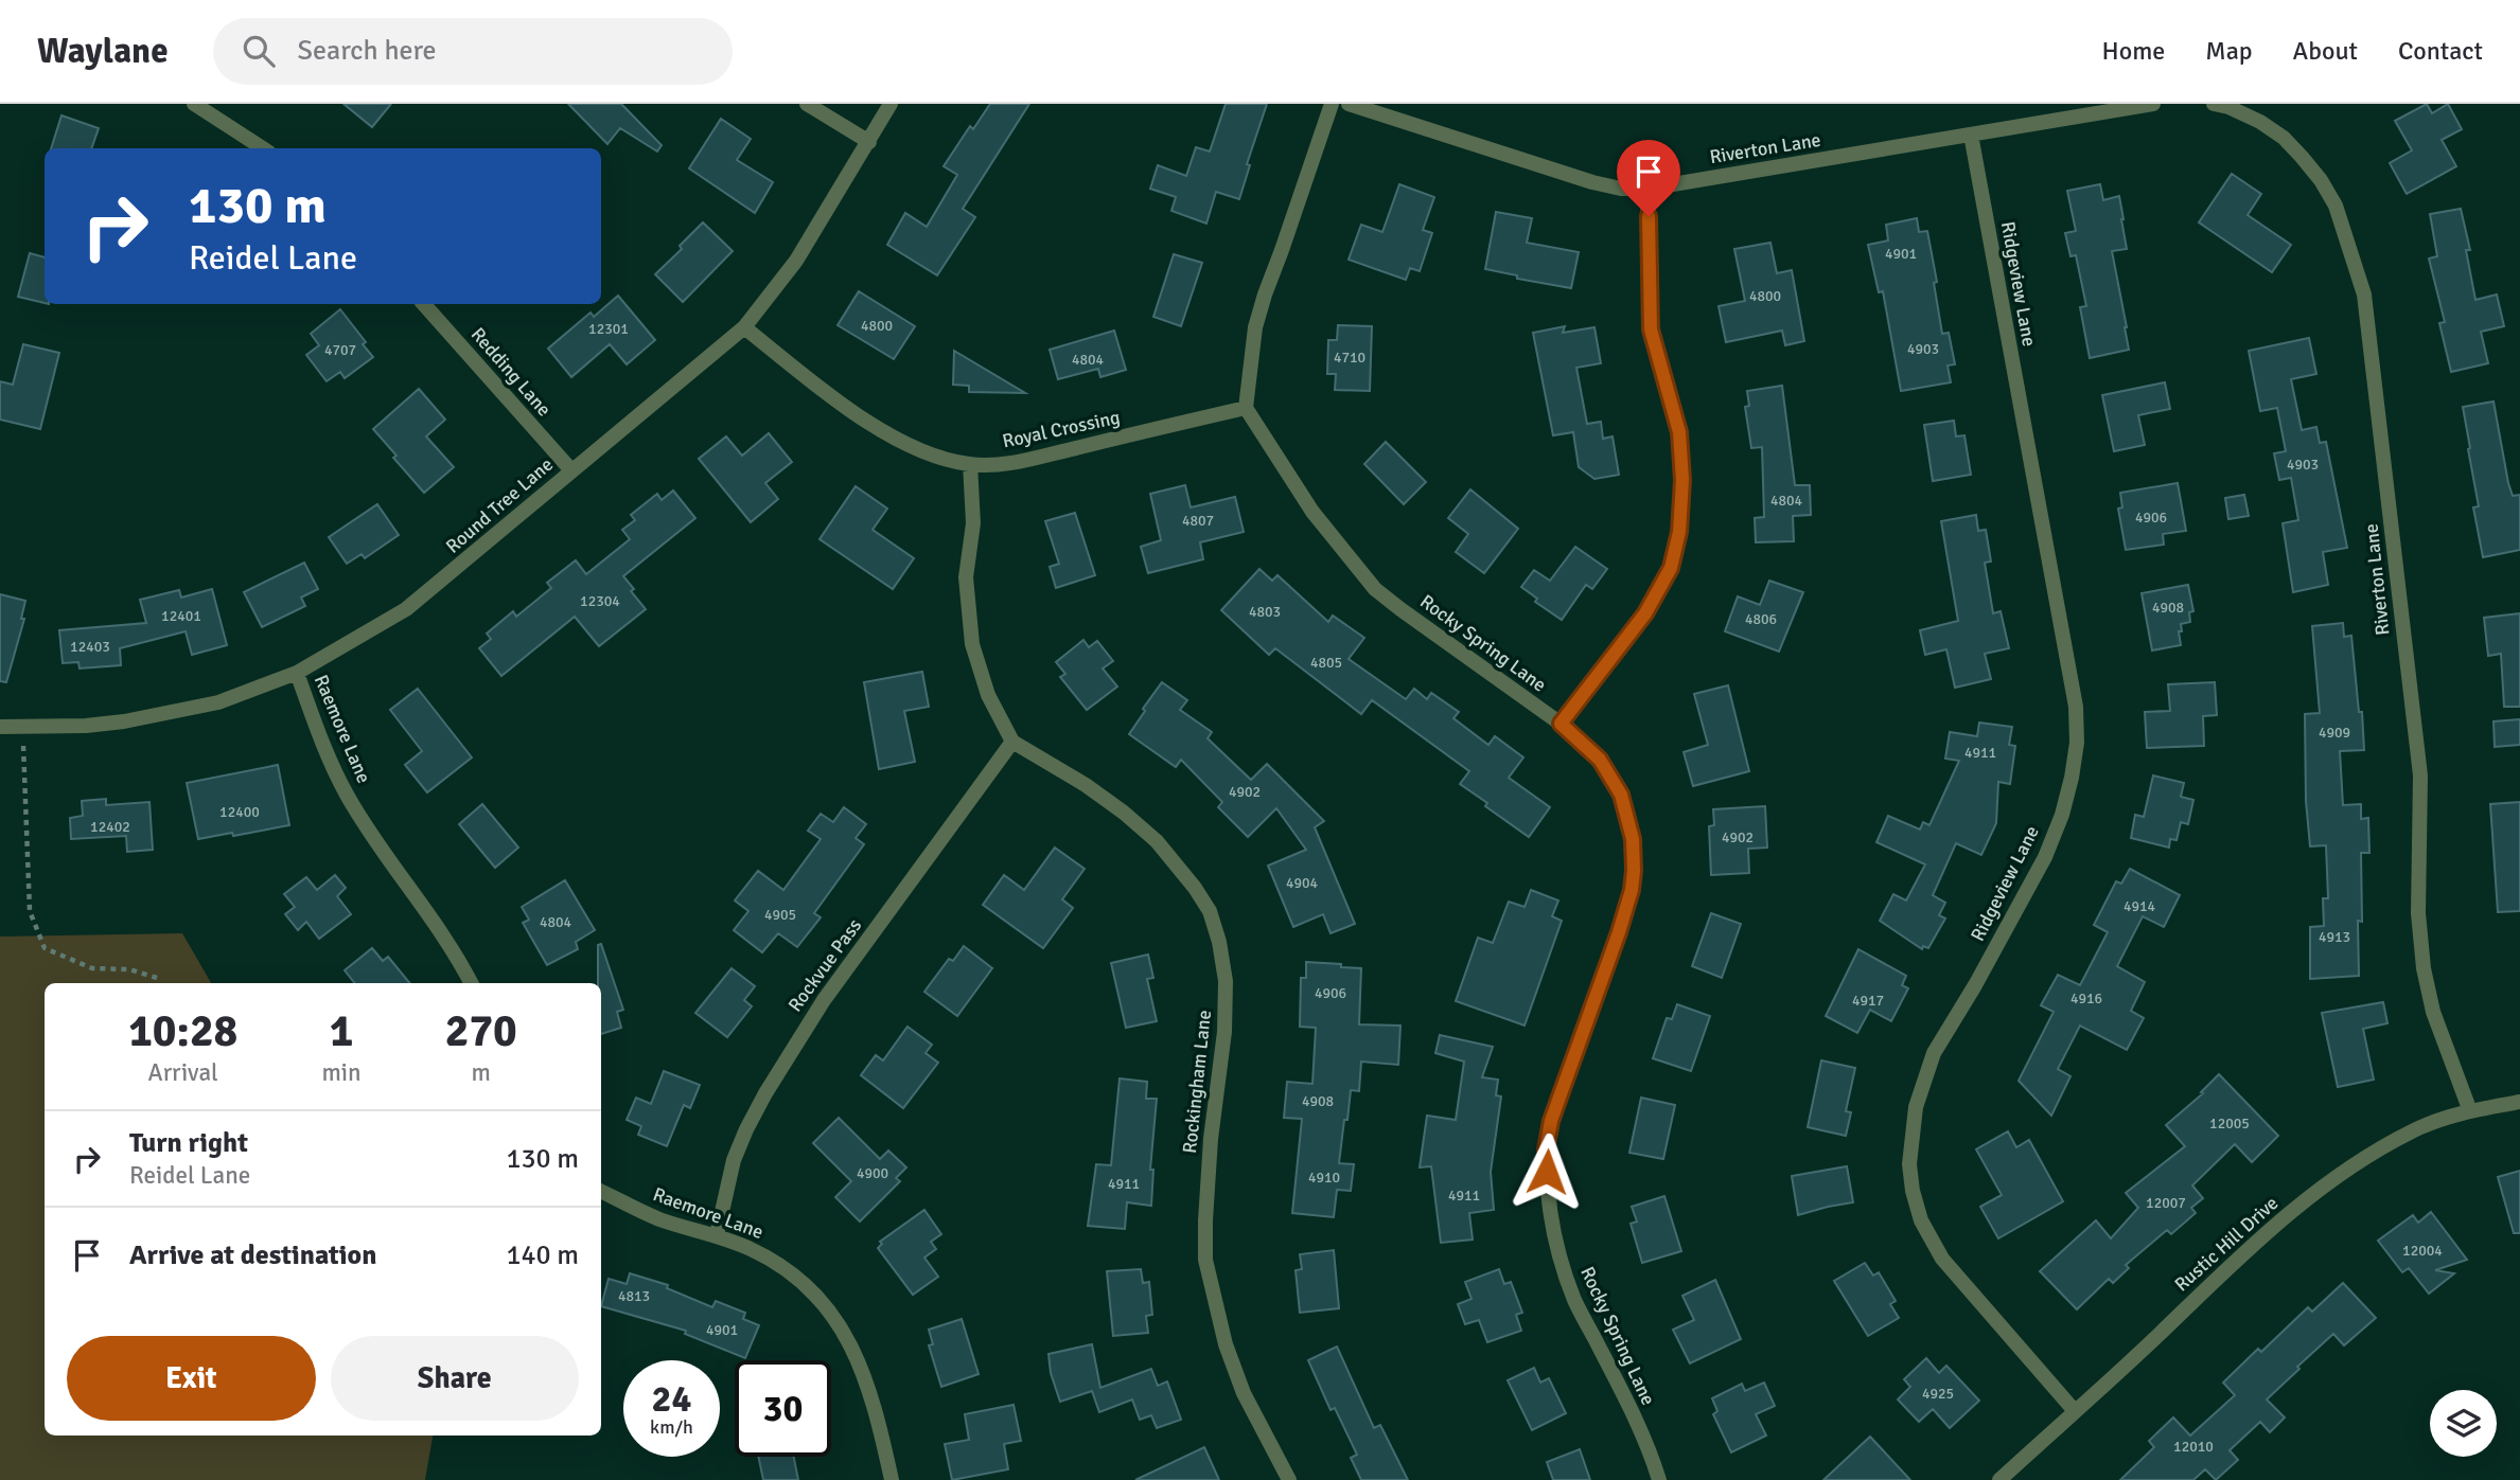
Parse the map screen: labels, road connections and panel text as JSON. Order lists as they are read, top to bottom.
{
  "streets": {
    "street": [
      "Riverton Lane",
      "Ridgeview Lane",
      "Redding Lane",
      "Royal Crossing",
      "Round Tree Lane",
      "Rocky Spring Lane",
      "Raemore Lane",
      "Rockvue Pass",
      "Rockingham Lane",
      "Rustic Hill Drive"
    ]
  },
  "crossings": [
    ["Riverton Lane", "Ridgeview Lane"],
    ["Riverton Lane", "Rustic Hill Drive"],
    ["Ridgeview Lane", "Rustic Hill Drive"],
    ["Redding Lane", "Round Tree Lane"],
    ["Royal Crossing", "Round Tree Lane"],
    ["Royal Crossing", "Rocky Spring Lane"],
    ["Round Tree Lane", "Raemore Lane"],
    ["Raemore Lane", "Rockvue Pass"],
    ["Rockvue Pass", "Rockingham Lane"]
  ],
  "house_numbers": [
    "4901",
    "4800",
    "4800",
    "12301",
    "4903",
    "4707",
    "4710",
    "4804",
    "4903",
    "4804",
    "4906",
    "4807",
    "12304",
    "4908",
    "4803",
    "12401",
    "4806",
    "12403",
    "4805",
    "4909",
    "4911",
    "4902",
    "12400",
    "12402",
    "4902",
    "4904",
    "4914",
    "4905",
    "4804",
    "4913",
    "4906",
    "4916",
    "4917",
    "4908",
    "12005",
    "4900",
    "4910",
    "4911",
    "4911",
    "12007",
    "12004",
    "4813",
    "4901",
    "4925",
    "12010"
  ],
  "page": {
    "header": "Waylane",
    "search": "Search here",
    "nav": [
      "Home",
      "Map",
      "About",
      "Contact"
    ],
    "turn": ["130 m", "Reidel Lane"],
    "eta": [
      "10:28",
      "Arrival",
      "1",
      "min",
      "270",
      "m"
    ],
    "list": [
      {
        "name": "Turn right",
        "note": "Reidel Lane",
        "value": "130 m"
      },
      {
        "name": "Arrive at destination",
        "value": "140 m"
      }
    ],
    "buttons": ["Exit", "Share"],
    "speed": "24 km/h",
    "limit": "30"
  }
}
